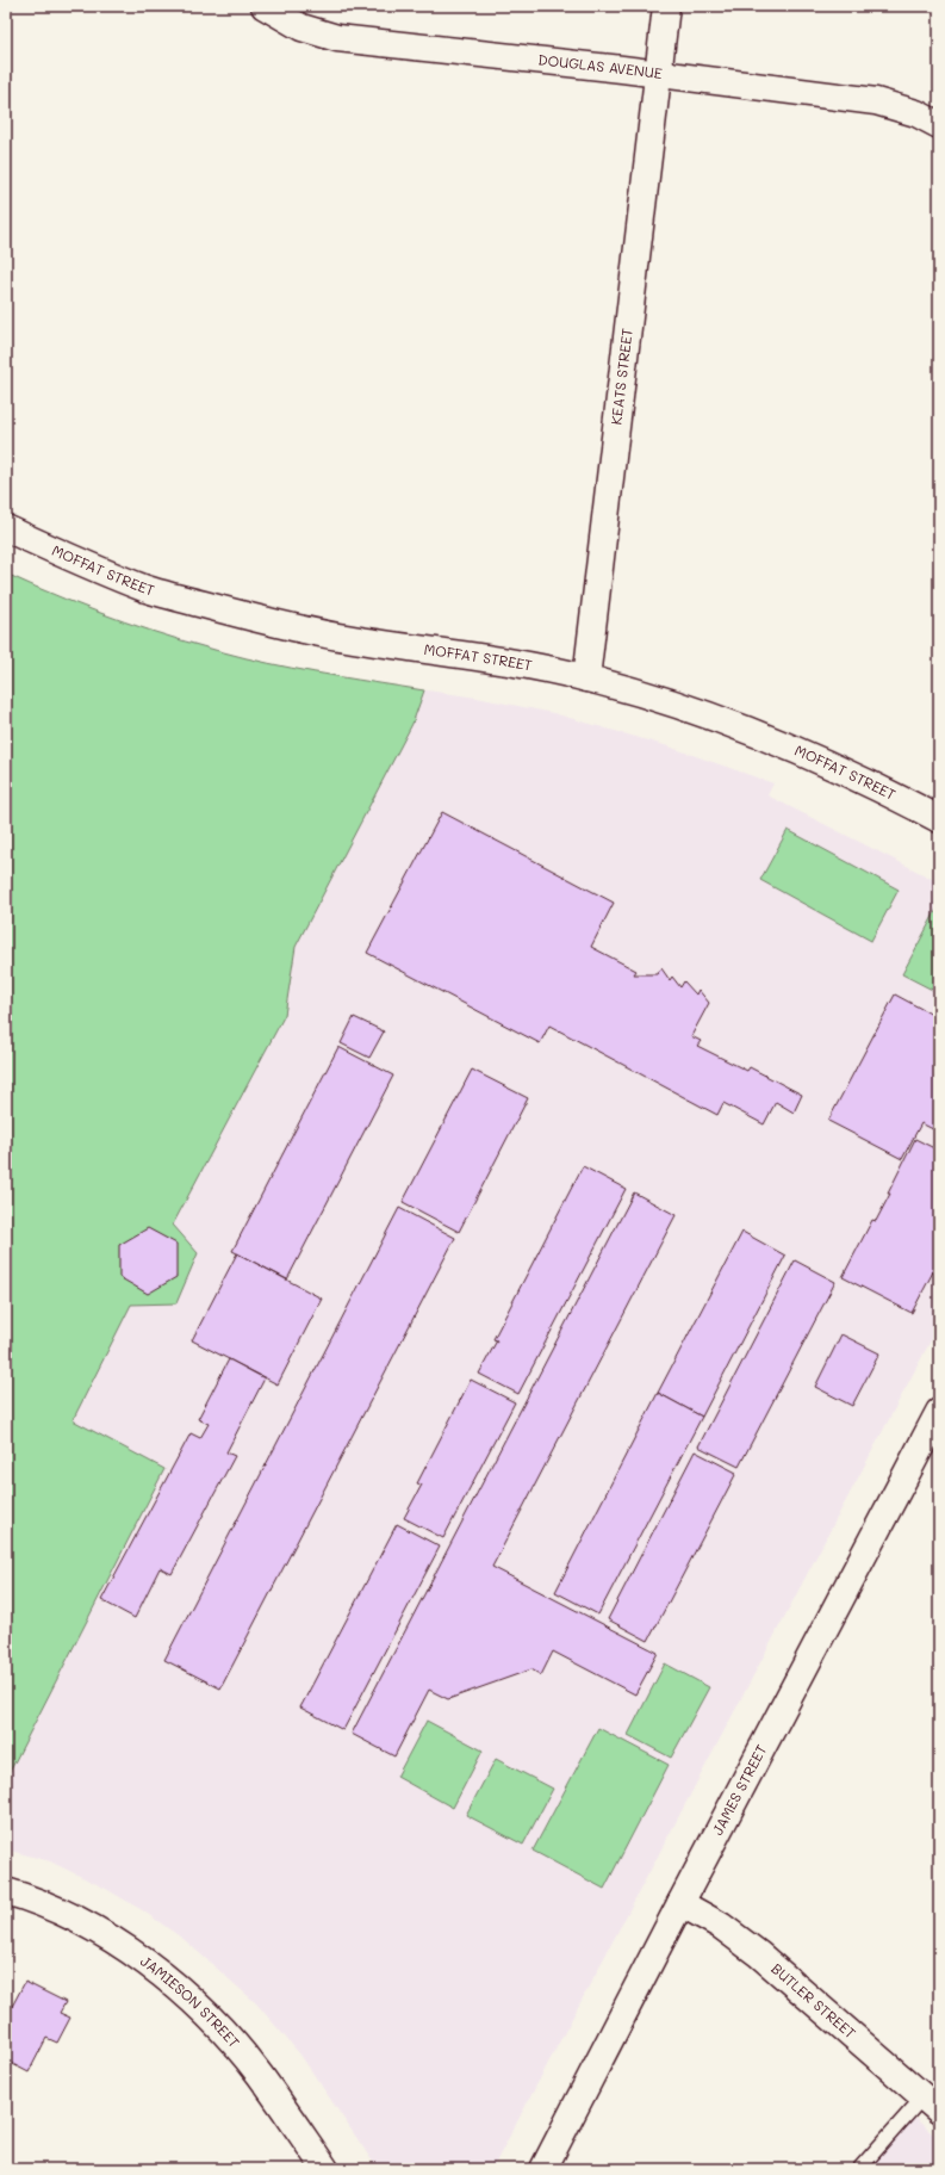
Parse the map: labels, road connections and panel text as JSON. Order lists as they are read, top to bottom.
{
  "streets": {
    "street": [
      "DOUGLAS AVENUE",
      "KEATS STREET",
      "MOFFAT STREET",
      "JAMES STREET",
      "BUTLER STREET",
      "JAMIESON STREET"
    ]
  },
  "crossings": [
    ["DOUGLAS AVENUE", "KEATS STREET"],
    ["KEATS STREET", "MOFFAT STREET"],
    ["JAMES STREET", "BUTLER STREET"]
  ]
}
